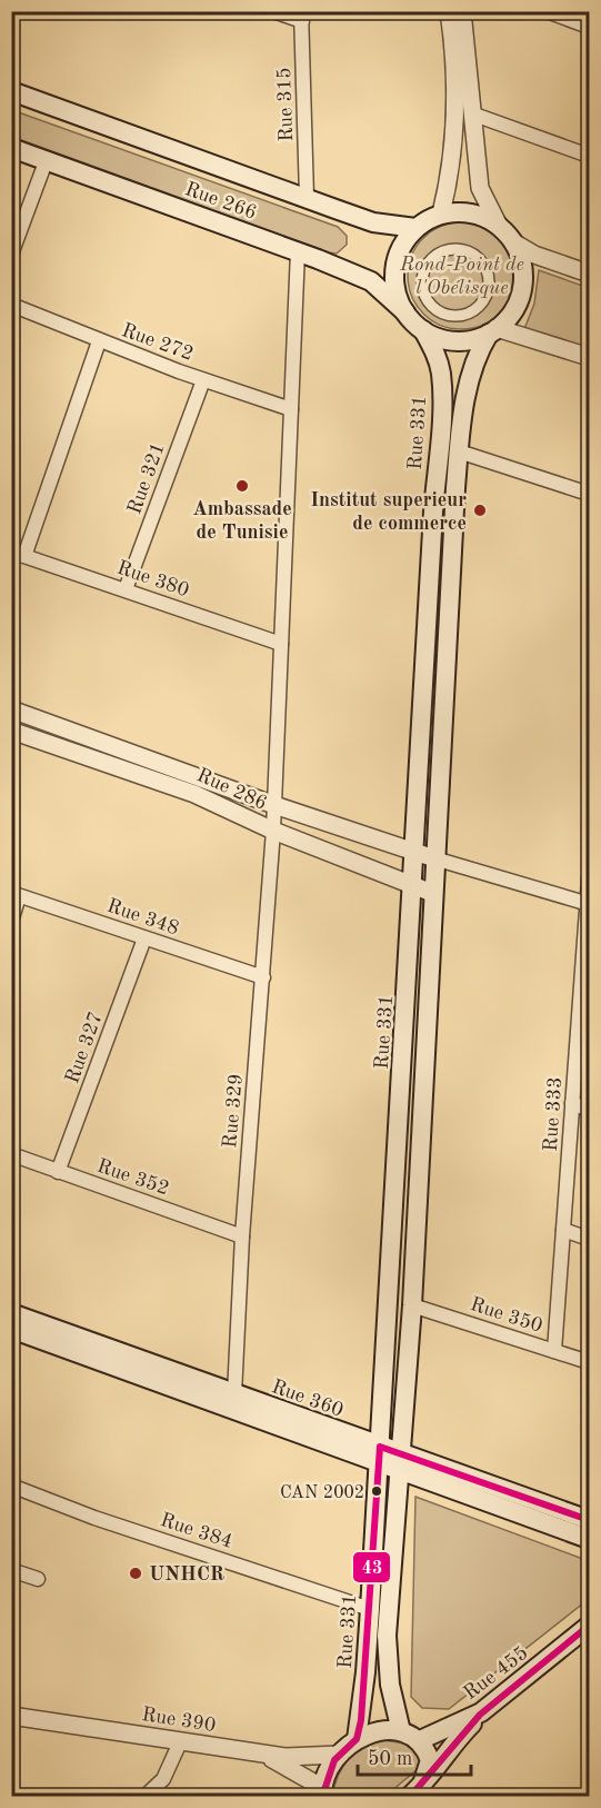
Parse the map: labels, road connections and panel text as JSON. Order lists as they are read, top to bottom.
{
  "streets": {
    "main road": [
      "Rue 266",
      "Rue 331",
      "Rue 360",
      "Rue 455"
    ],
    "street": [
      "Rue 315",
      "Rue 272",
      "Rue 321",
      "Rue 380",
      "Rue 286",
      "Rue 348",
      "Rue 327",
      "Rue 329",
      "Rue 333",
      "Rue 352",
      "Rue 350",
      "Rue 384",
      "Rue 390"
    ]
  },
  "crossings": [
    ["Rue 315", "Rue 266"],
    ["Rue 266", "Rue 329"],
    ["Rue 272", "Rue 321"],
    ["Rue 272", "Rue 329"],
    ["Rue 331", "Rue 286"],
    ["Rue 331", "Rue 350"],
    ["Rue 331", "Rue 360"],
    ["Rue 331", "Rue 384"],
    ["Rue 321", "Rue 380"],
    ["Rue 380", "Rue 329"],
    ["Rue 286", "Rue 329"],
    ["Rue 348", "Rue 327"],
    ["Rue 348", "Rue 329"],
    ["Rue 327", "Rue 352"],
    ["Rue 329", "Rue 352"],
    ["Rue 329", "Rue 360"],
    ["Rue 333", "Rue 350"]
  ],
  "parks": ["Rond-Point de l'Obélisque"],
  "places": [
    "Ambassade de Tunisie",
    "Institut superieur de commerce",
    "CAN 2002",
    "UNHCR"
  ],
  "lines": ["transit line 43"],
  "scale_bar": "50 m"
}
